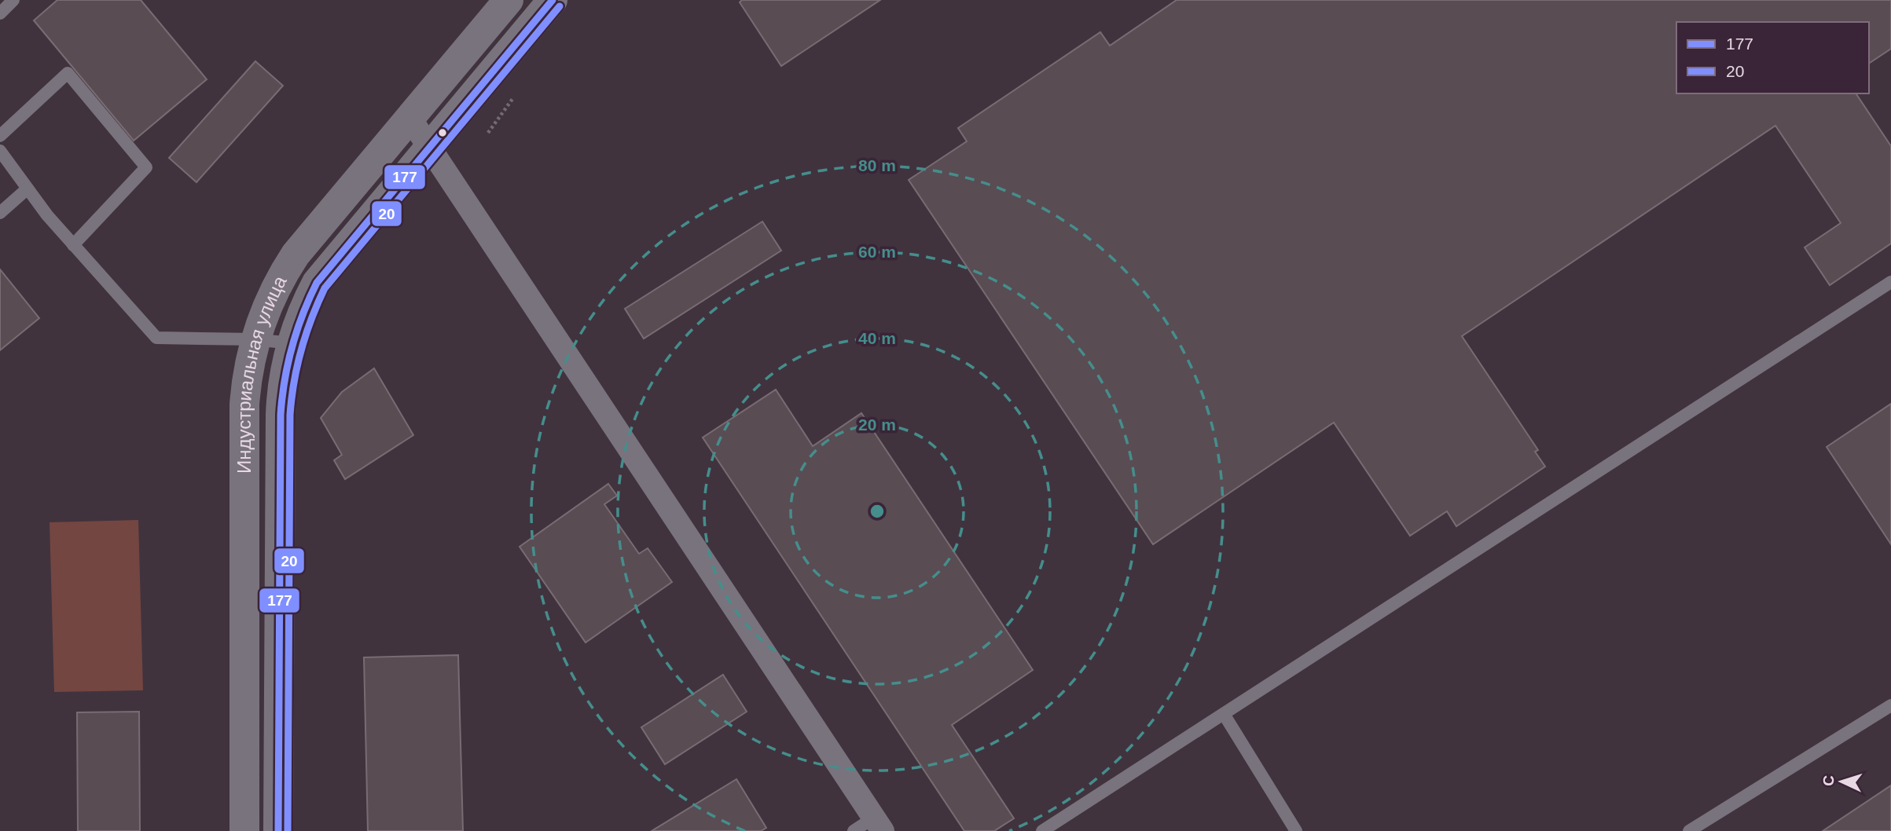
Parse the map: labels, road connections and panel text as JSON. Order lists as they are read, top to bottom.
{
  "streets": {
    "street": ["Индустриальная улица"]
  },
  "lines": ["transit line 177", "transit line 20"],
  "legend": ["177", "20"],
  "north": "left",
  "rings": [
    "80 m",
    "60 m",
    "40 m",
    "20 m"
  ]
}
